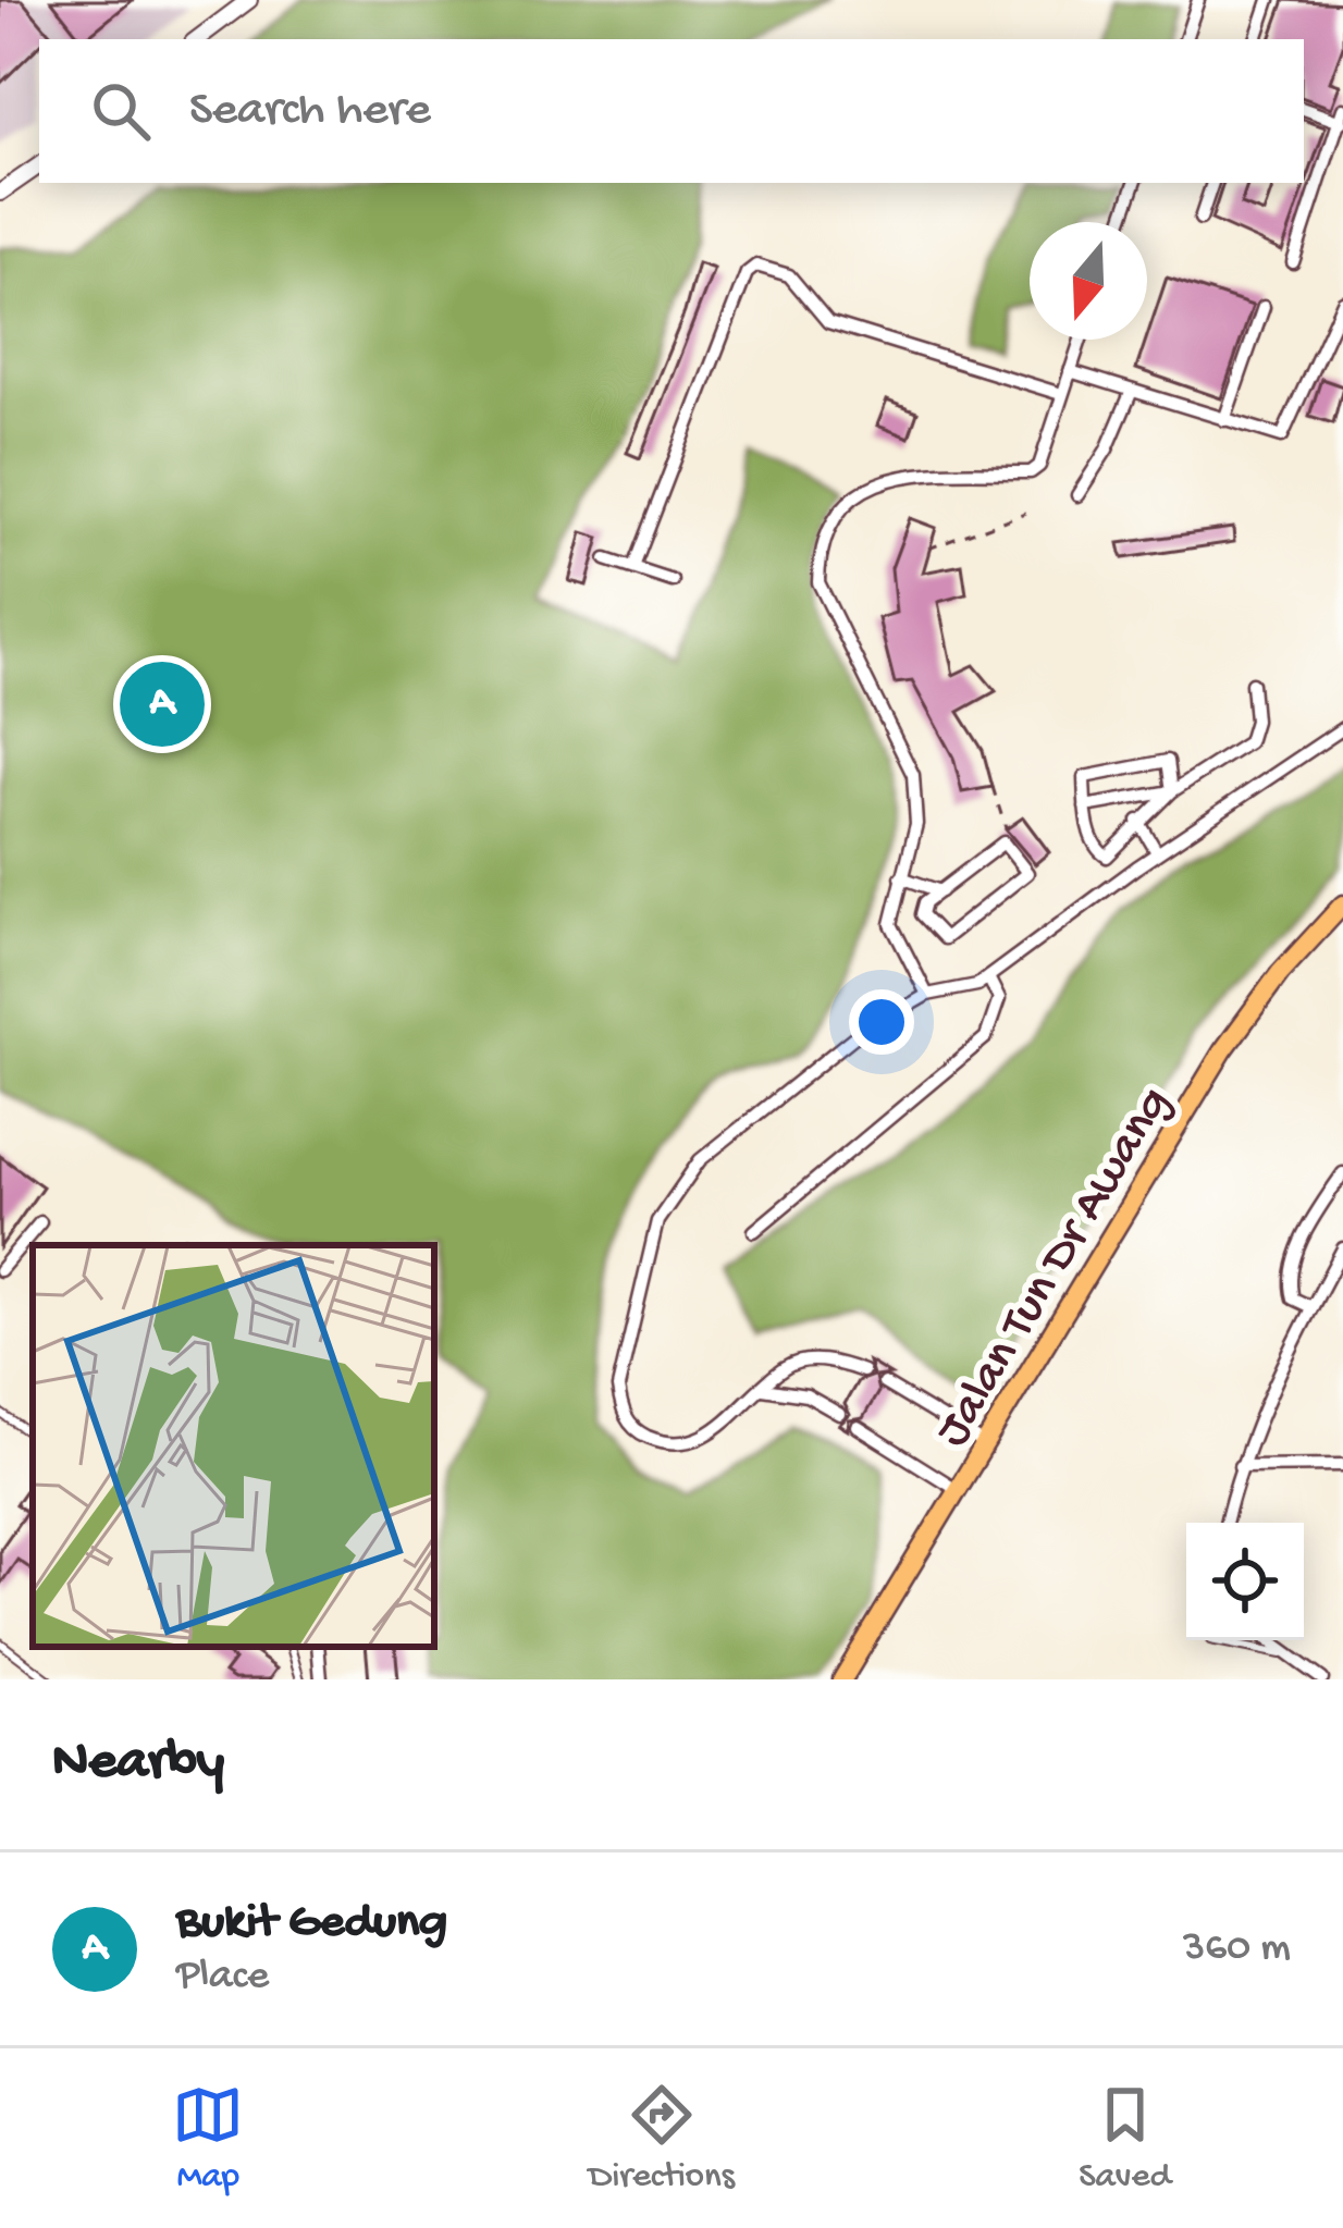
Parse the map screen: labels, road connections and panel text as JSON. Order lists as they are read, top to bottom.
{
  "streets": {
    "main road": ["Jalan Tun Dr Awang"]
  },
  "north": "bottom",
  "page": {
    "search": "Search here",
    "pins": "A",
    "heading": "Nearby",
    "list": [
      {
        "mark": "A",
        "name": "Bukit Gedung",
        "note": "Place",
        "value": "360 m"
      }
    ],
    "nav": ["Map", "Directions", "Saved"]
  }
}
